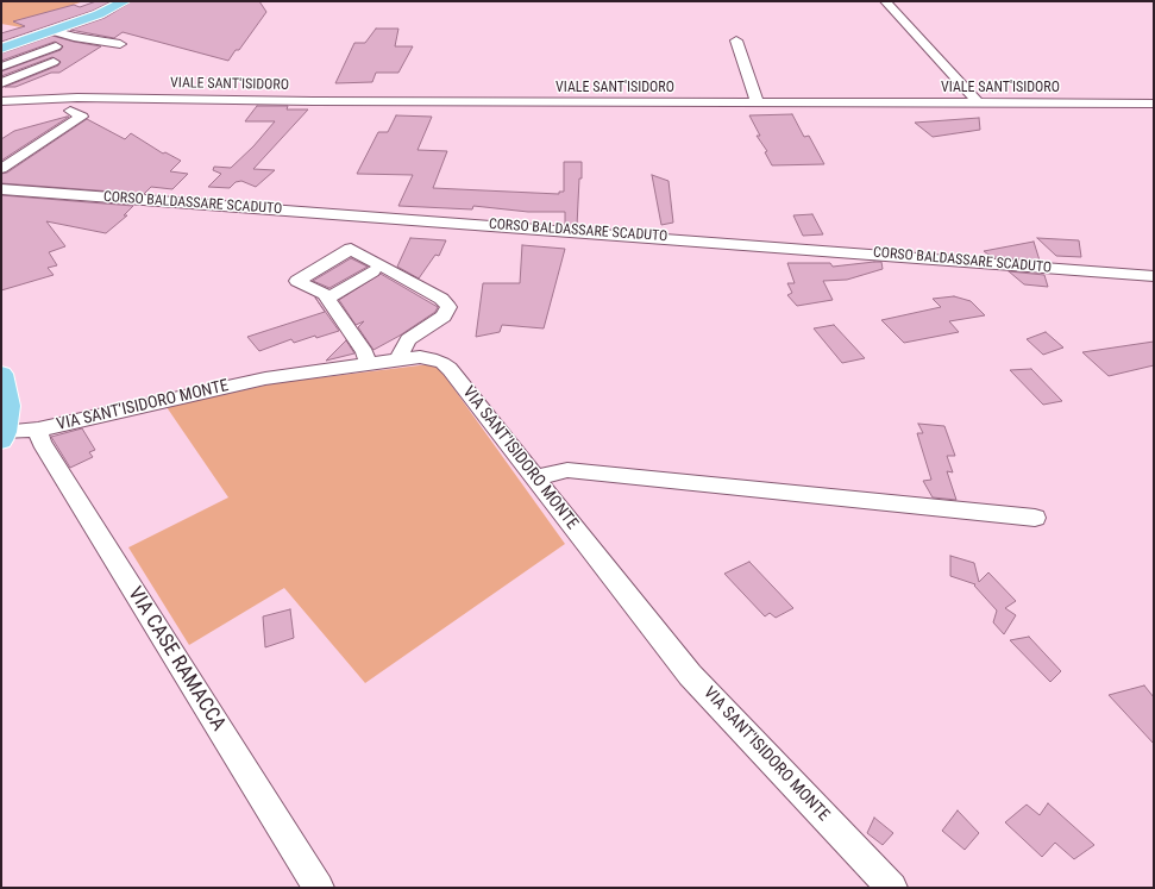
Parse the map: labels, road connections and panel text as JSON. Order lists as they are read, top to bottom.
{
  "streets": {
    "street": [
      "VIALE SANT'ISIDORO",
      "CORSO BALDASSARE SCADUTO",
      "VIA SANT'ISIDORO MONTE",
      "VIA CASE RAMACCA"
    ]
  },
  "crossings": [
    ["VIA SANT'ISIDORO MONTE", "VIA CASE RAMACCA"]
  ]
}
